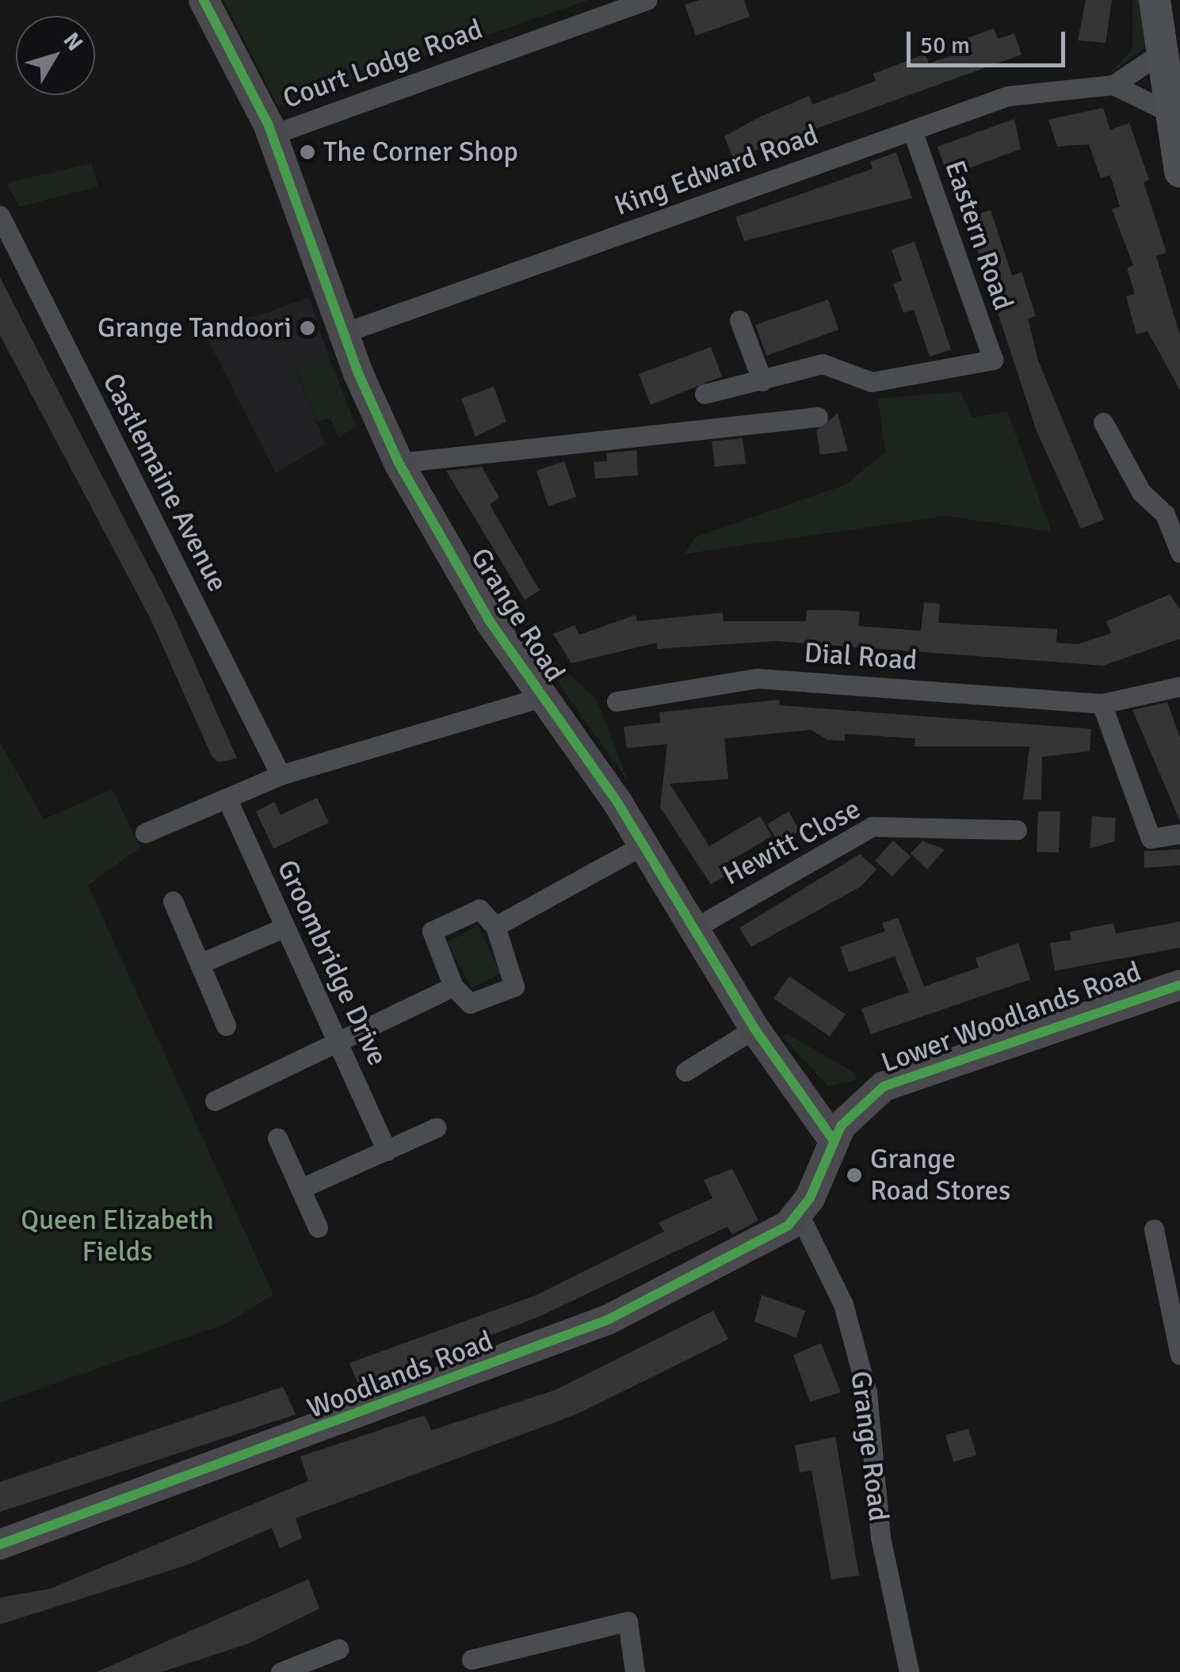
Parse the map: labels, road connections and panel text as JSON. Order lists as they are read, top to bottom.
{
  "streets": {
    "street": [
      "Court Lodge Road",
      "King Edward Road",
      "Eastern Road",
      "Castlemaine Avenue",
      "Grange Road",
      "Dial Road",
      "Hewitt Close",
      "Groombridge Drive",
      "Lower Woodlands Road",
      "Woodlands Road"
    ]
  },
  "crossings": [
    ["Court Lodge Road", "Grange Road"],
    ["King Edward Road", "Eastern Road"],
    ["King Edward Road", "Grange Road"],
    ["Grange Road", "Hewitt Close"],
    ["Grange Road", "Lower Woodlands Road"],
    ["Grange Road", "Woodlands Road"]
  ],
  "parks": ["Queen Elizabeth Fields"],
  "places": ["The Corner Shop", "Grange Tandoori", "Grange Road Stores"],
  "scale_bar": "50 m",
  "north": "top right"
}
